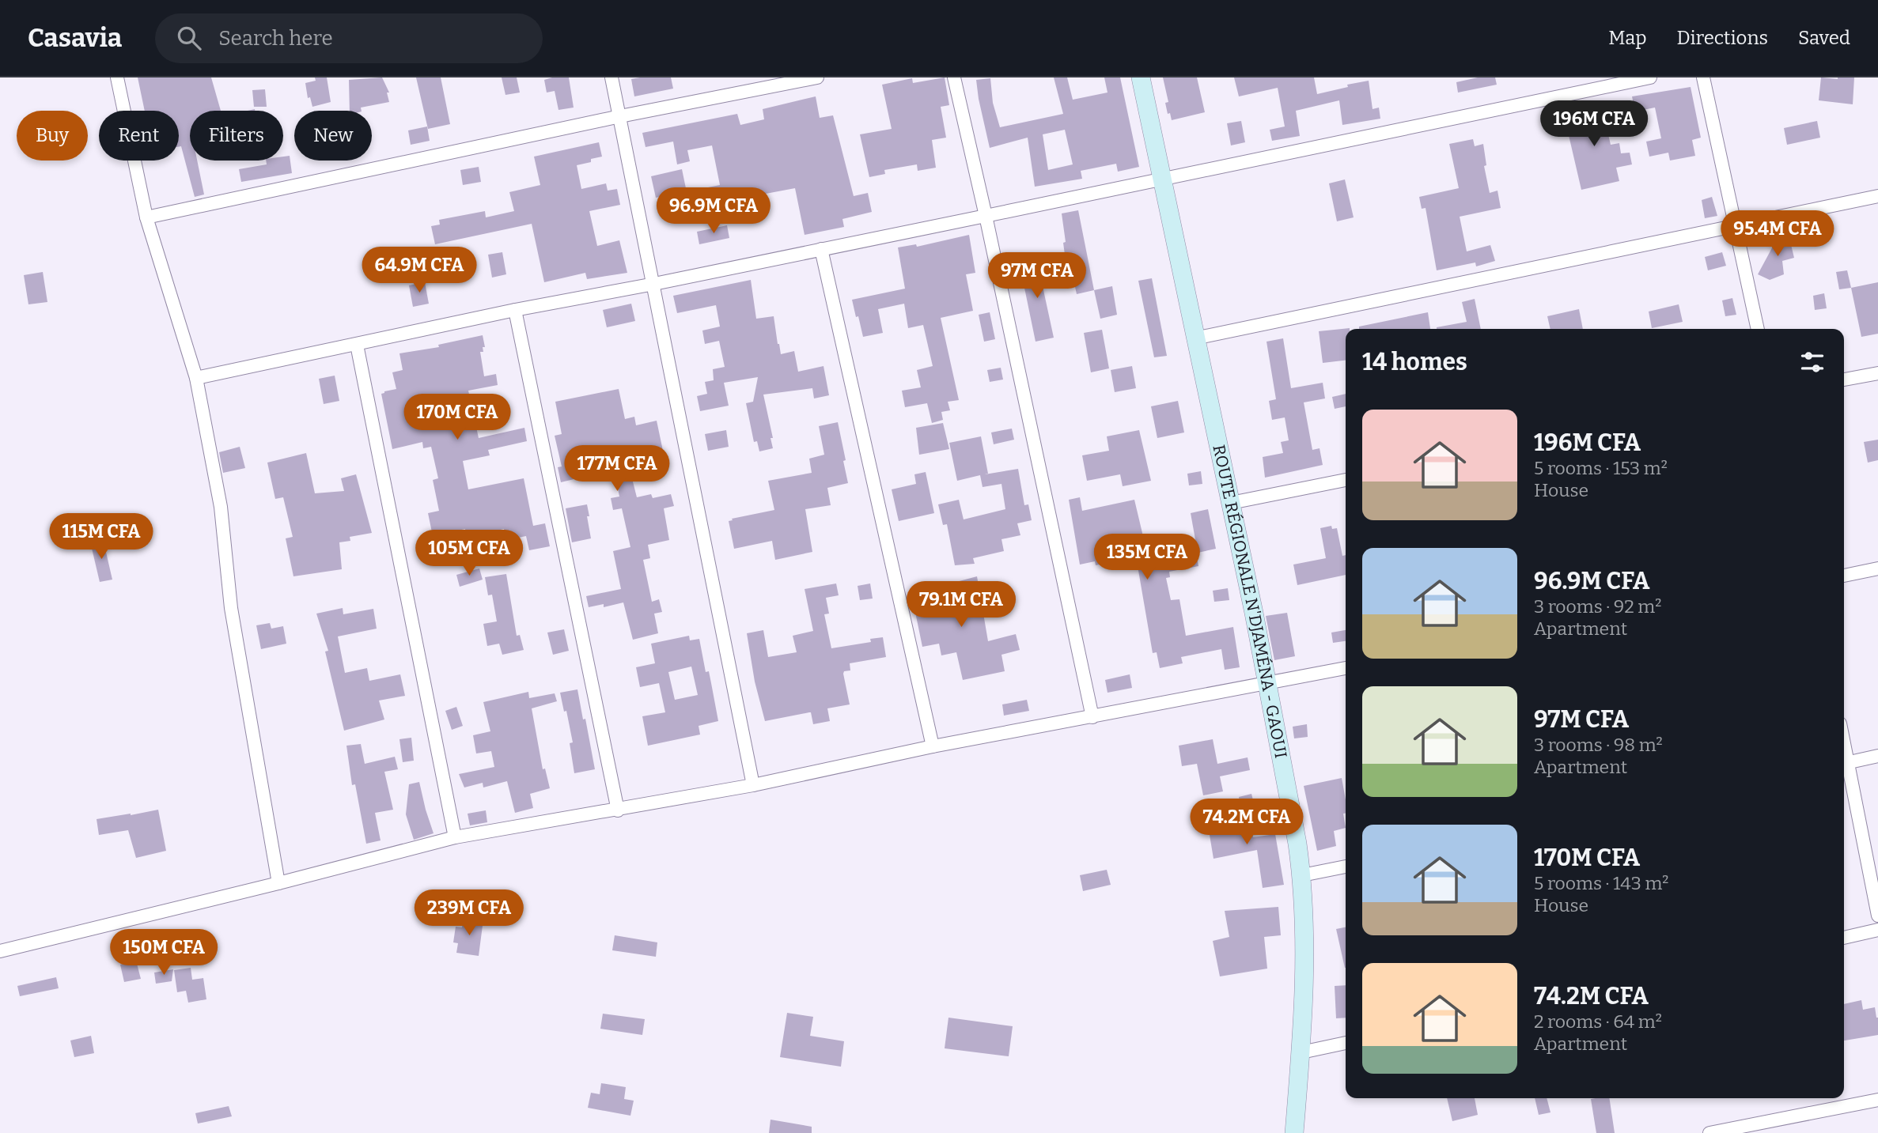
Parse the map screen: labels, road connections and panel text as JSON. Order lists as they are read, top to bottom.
{
  "streets": {
    "street": ["ROUTE RÉGIONALE N'DJAMÉNA - GAOUI"]
  },
  "page": {
    "header": "Casavia",
    "search": "Search here",
    "nav": ["Map", "Directions", "Saved"],
    "price": [
      "196M CFA",
      "96.9M CFA",
      "95.4M CFA",
      "64.9M CFA",
      "97M CFA",
      "170M CFA",
      "177M CFA",
      "115M CFA",
      "105M CFA",
      "135M CFA",
      "79.1M CFA",
      "74.2M CFA",
      "239M CFA",
      "150M CFA"
    ],
    "chip": [
      "Buy",
      "Rent",
      "Filters",
      "New"
    ],
    "heading": "14 homes",
    "list": [
      {
        "name": "196M CFA",
        "note": "5 rooms · 153 m² · House"
      },
      {
        "name": "96.9M CFA",
        "note": "3 rooms · 92 m² · Apartment"
      },
      {
        "name": "97M CFA",
        "note": "3 rooms · 98 m² · Apartment"
      },
      {
        "name": "170M CFA",
        "note": "5 rooms · 143 m² · House"
      },
      {
        "name": "74.2M CFA",
        "note": "2 rooms · 64 m² · Apartment"
      }
    ]
  }
}
